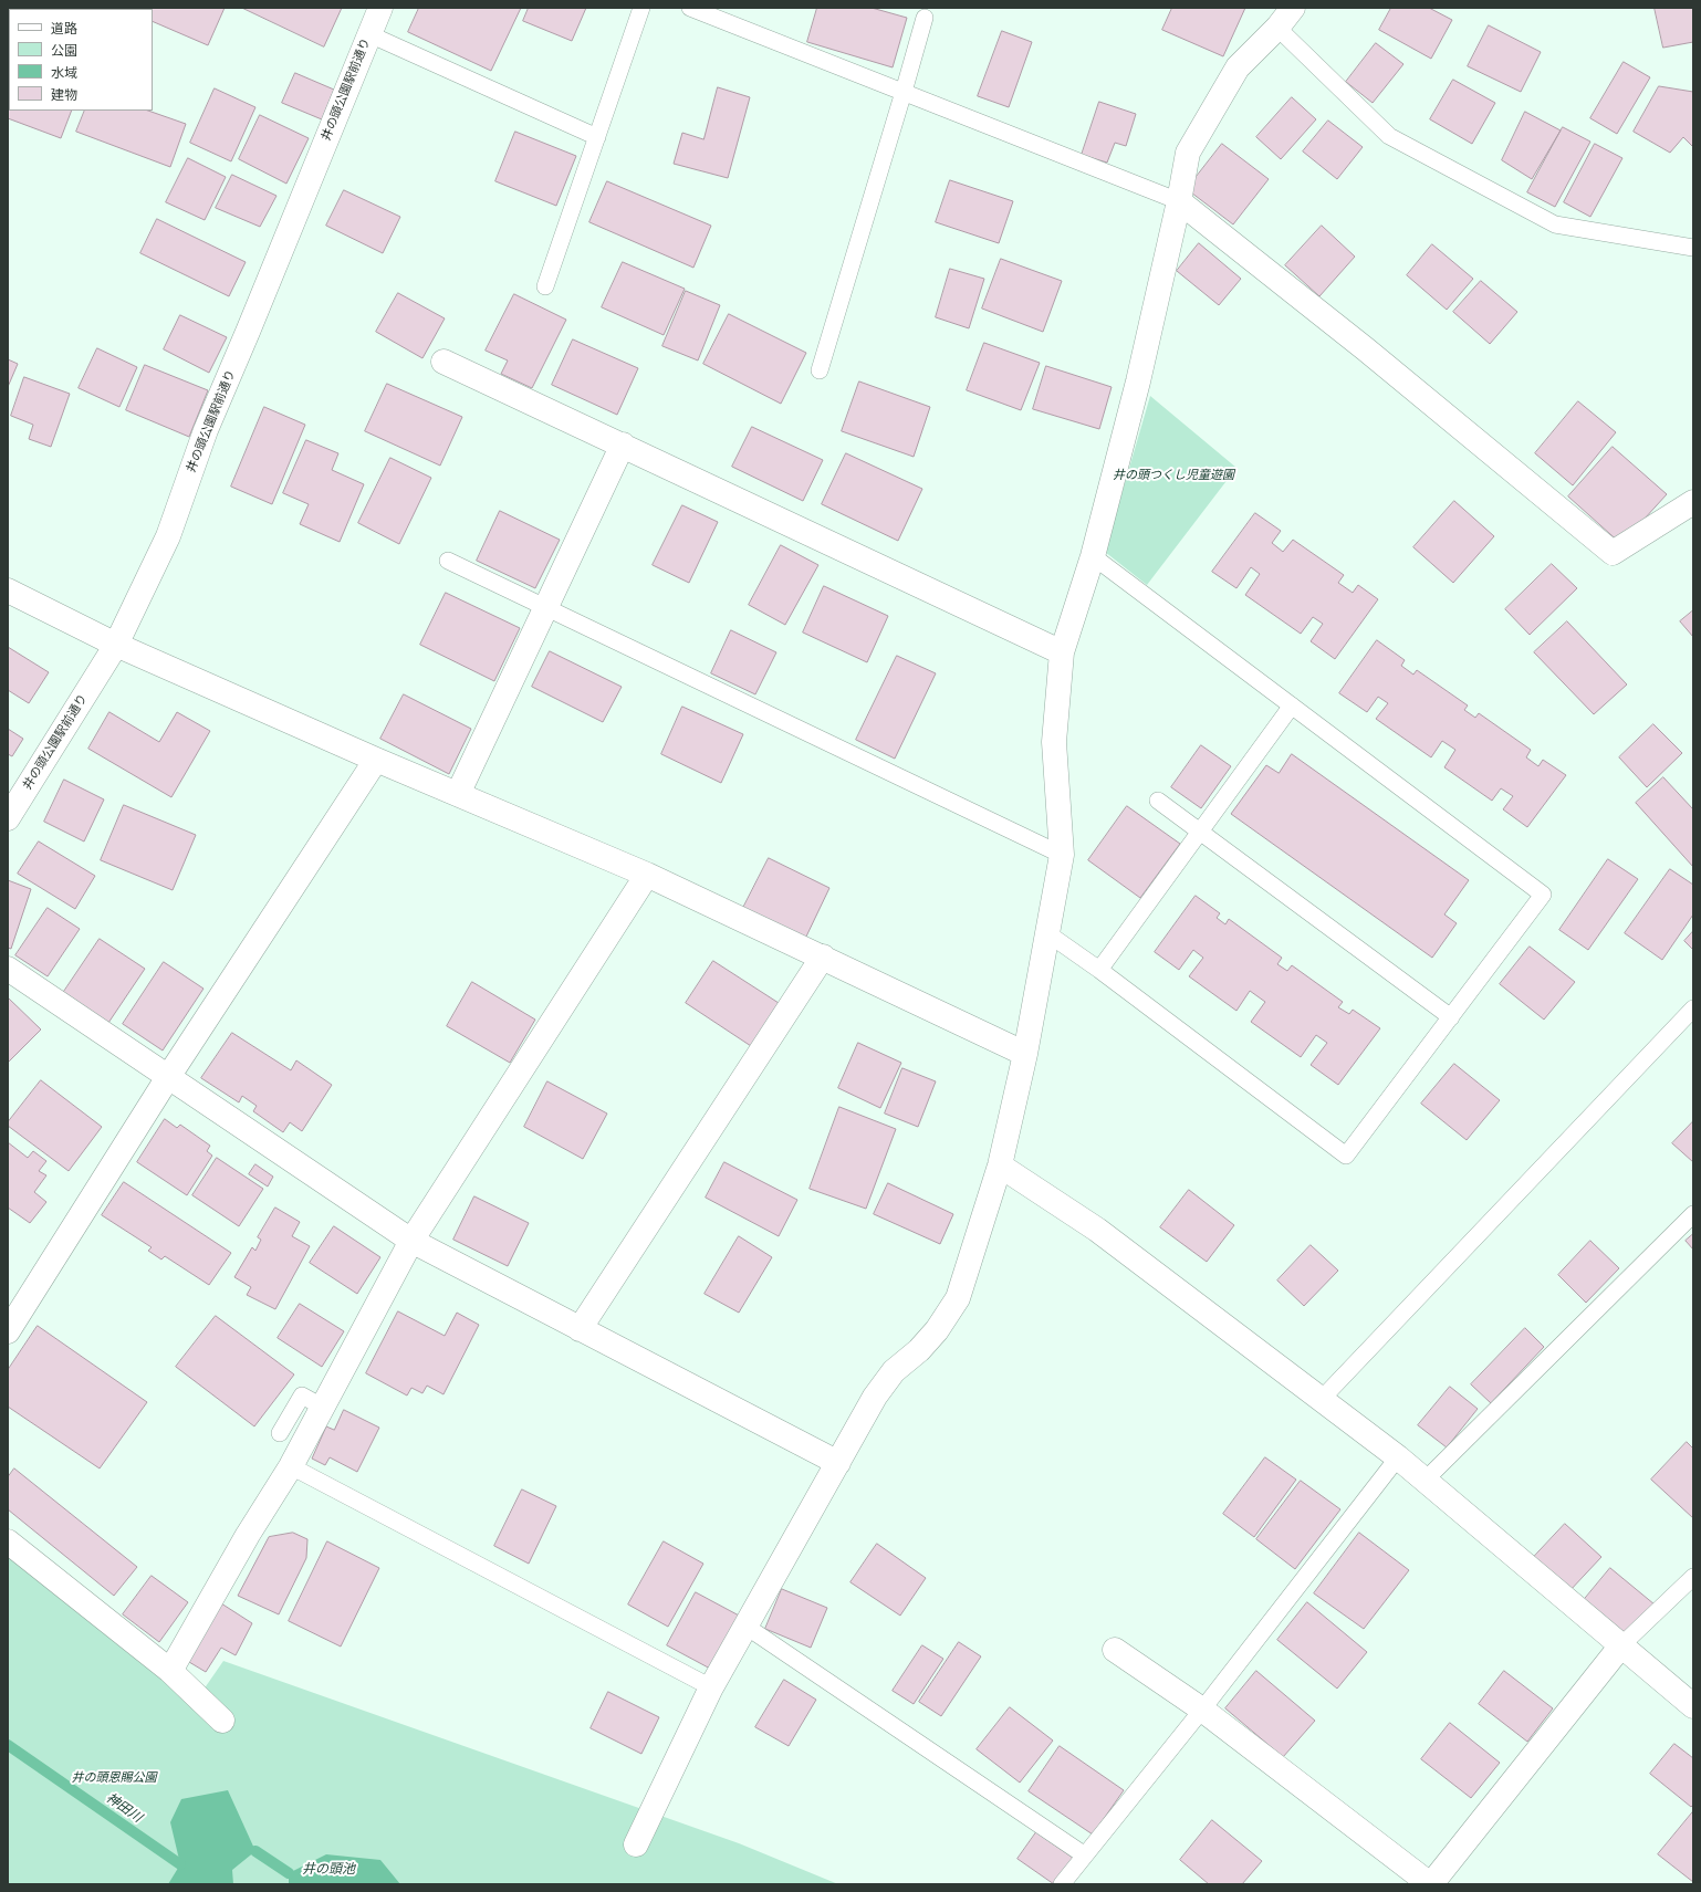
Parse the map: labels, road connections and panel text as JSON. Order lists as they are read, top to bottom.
{
  "streets": {
    "street": ["井の頭公園駅前通り"]
  },
  "water": ["神田川", "井の頭池"],
  "parks": ["井の頭つくし児童遊園", "井の頭恩賜公園"],
  "legend": [
    "道路",
    "公園",
    "水域",
    "建物"
  ]
}
